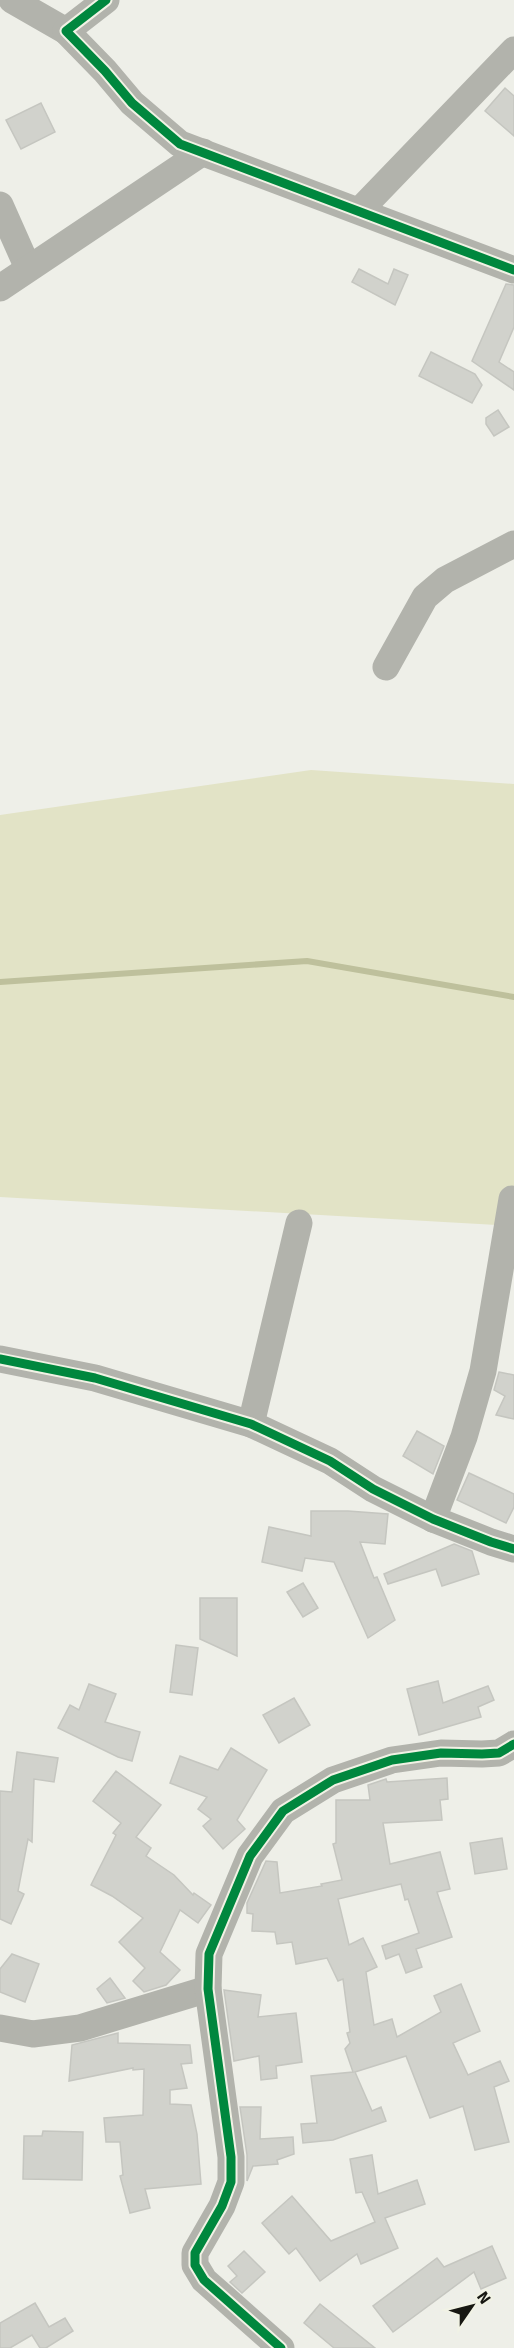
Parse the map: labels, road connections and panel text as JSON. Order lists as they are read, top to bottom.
{
  "north": "top right"
}
